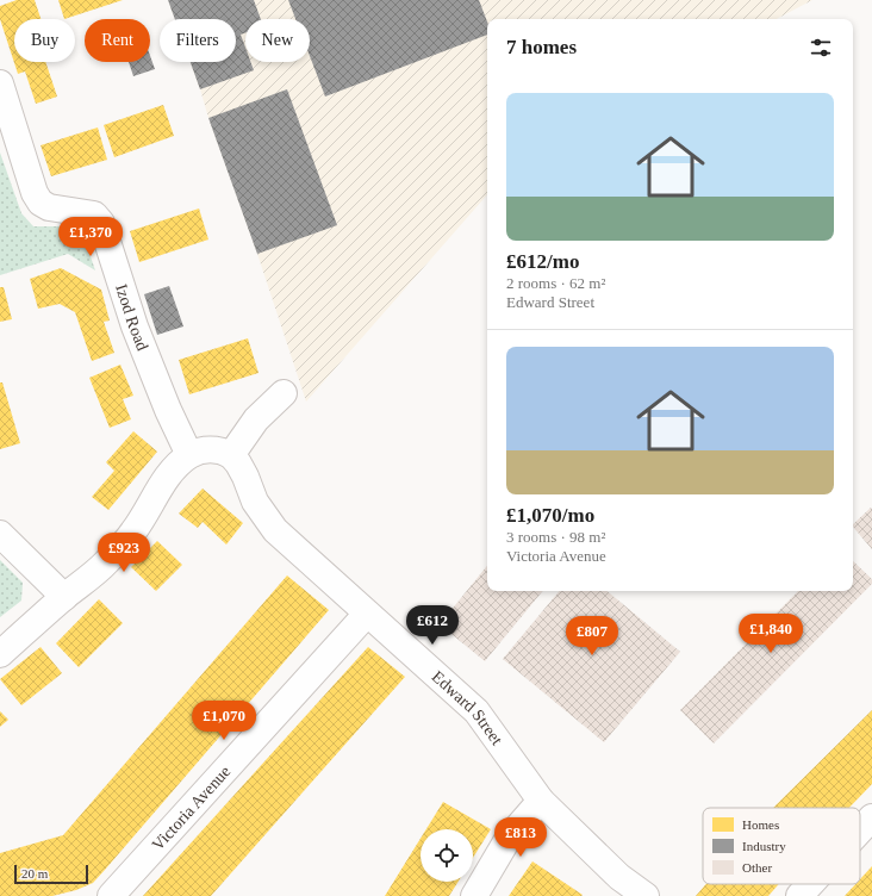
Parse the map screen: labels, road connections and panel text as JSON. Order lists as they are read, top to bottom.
{
  "streets": {
    "street": ["Izod Road", "Edward Street", "Victoria Avenue"]
  },
  "crossings": [
    ["Edward Street", "Victoria Avenue"]
  ],
  "legend": ["Homes", "Industry", "Other"],
  "scale_bar": "20 m",
  "page": {
    "chip": [
      "Buy",
      "Rent",
      "Filters",
      "New"
    ],
    "heading": "7 homes",
    "list": [
      {
        "name": "£612/mo",
        "note": "2 rooms · 62 m² · Edward Street"
      },
      {
        "name": "£1,070/mo",
        "note": "3 rooms · 98 m² · Victoria Avenue"
      }
    ],
    "price": [
      "£1,370",
      "£923",
      "£612",
      "£1,840",
      "£807",
      "£1,070",
      "£813"
    ],
    "scale": "20 m"
  }
}
